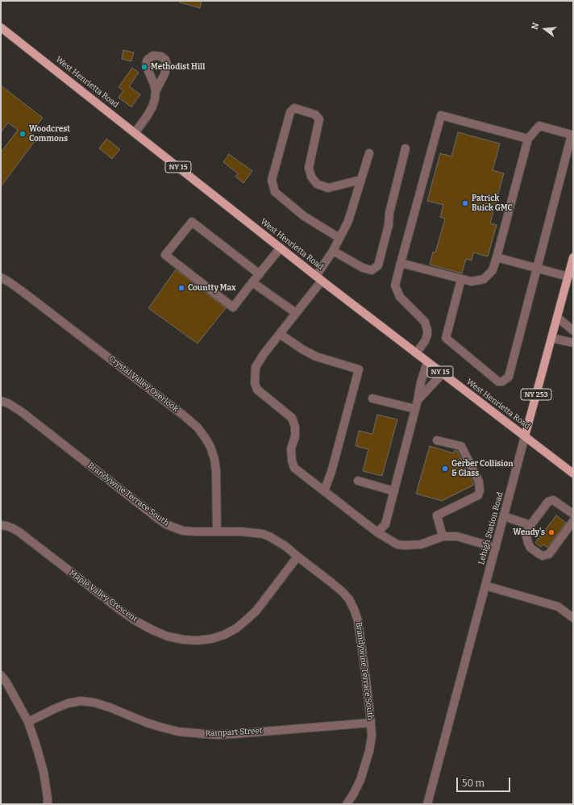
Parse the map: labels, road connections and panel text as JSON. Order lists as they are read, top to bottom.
{
  "streets": {
    "main road": [
      "West Henrietta Road",
      "NY 15",
      "NY 253",
      "Lehigh Station Road"
    ],
    "street": [
      "Crystal Valley Overlook",
      "Brandywine Terrace South",
      "Maple Valley Crescent",
      "Rampart Street"
    ]
  },
  "crossings": [
    ["West Henrietta Road", "Lehigh Station Road"],
    ["Crystal Valley Overlook", "Brandywine Terrace South"],
    ["Brandywine Terrace South", "Maple Valley Crescent"],
    ["Brandywine Terrace South", "Rampart Street"]
  ],
  "places": [
    "Methodist Hill",
    "Woodcrest Commons",
    "Patrick Buick GMC",
    "Countty Max",
    "Gerber Collision & Glass",
    "Wendy's"
  ],
  "scale_bar": "50 m",
  "north": "left"
}
